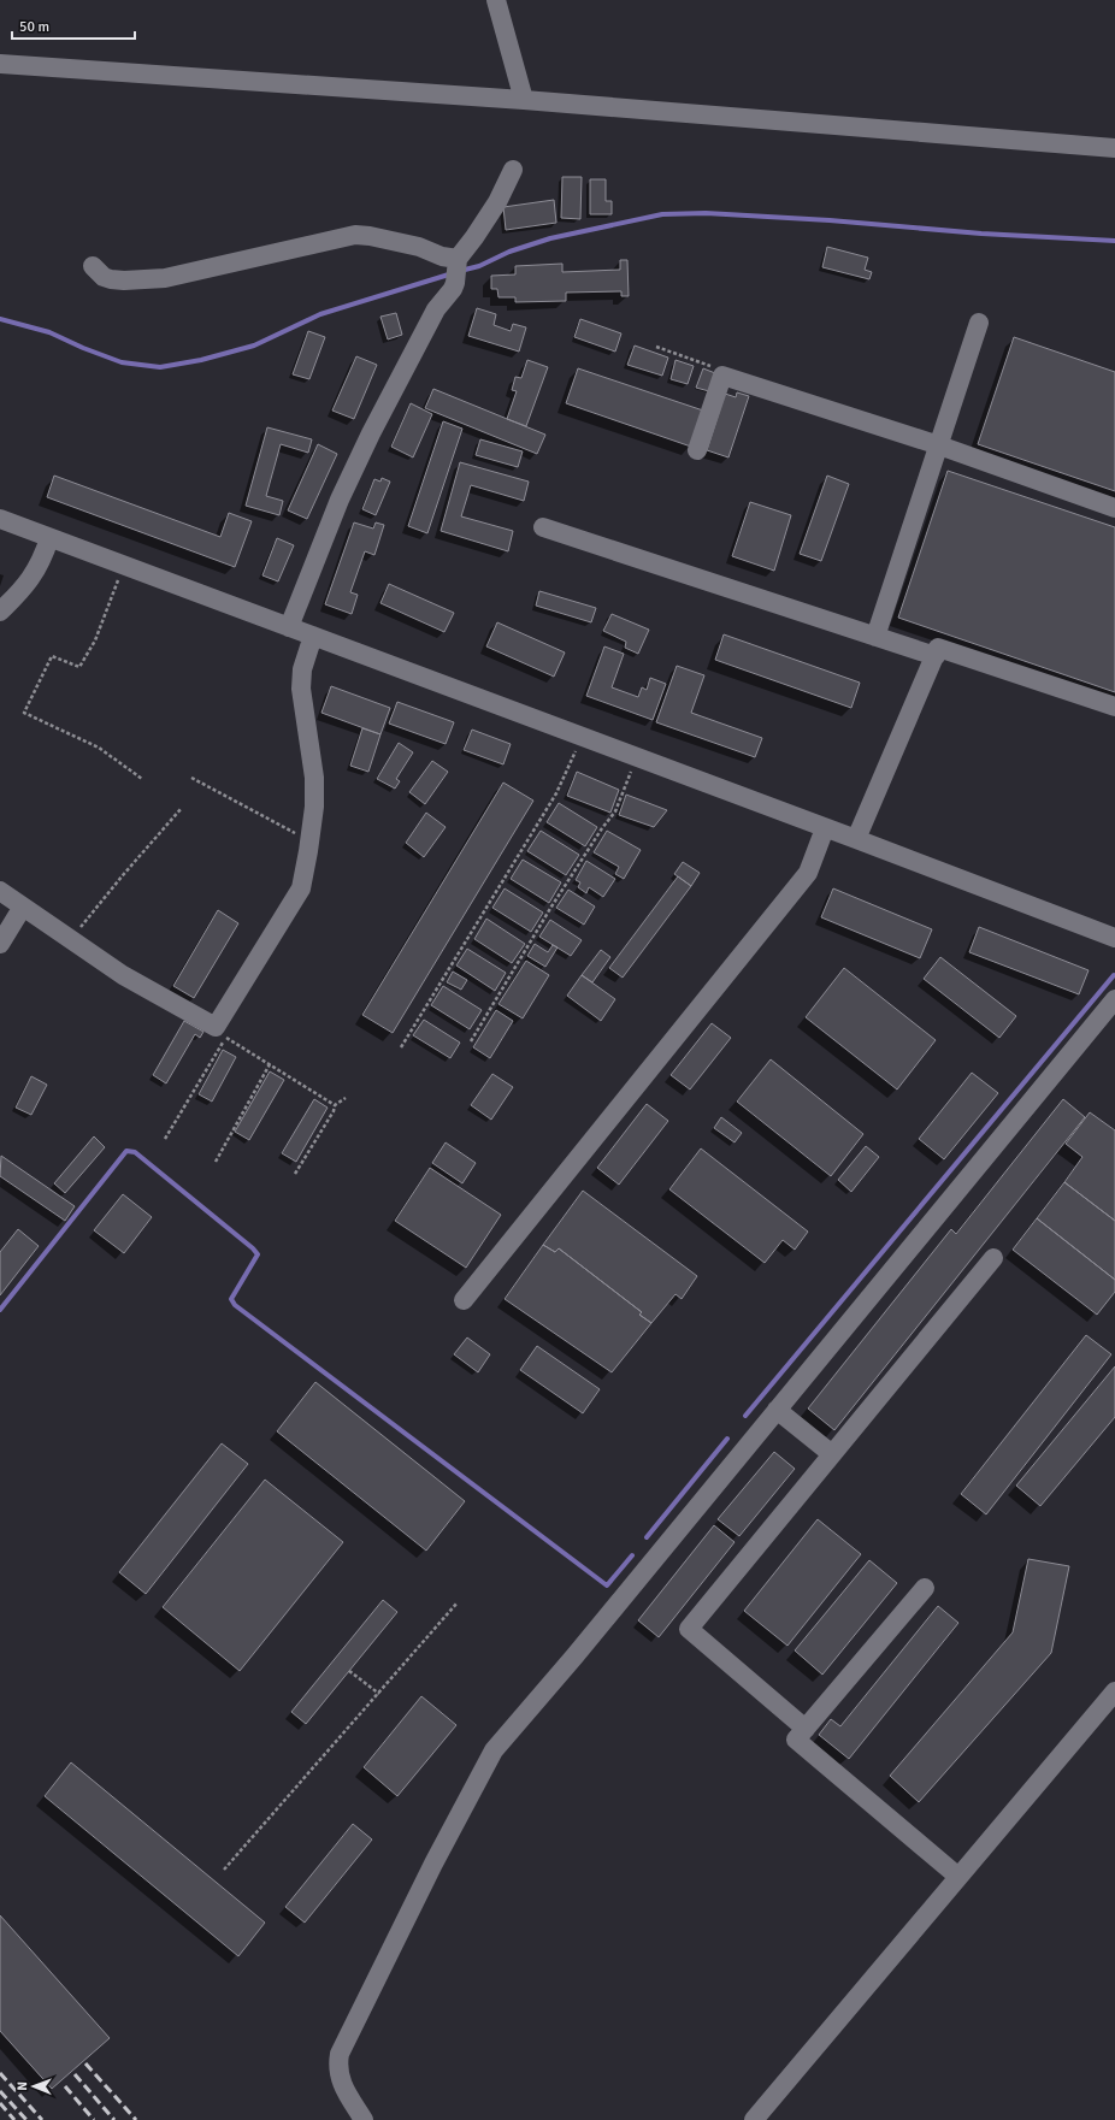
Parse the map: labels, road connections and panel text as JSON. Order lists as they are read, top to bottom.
{
  "scale_bar": "50 m",
  "north": "left"
}
